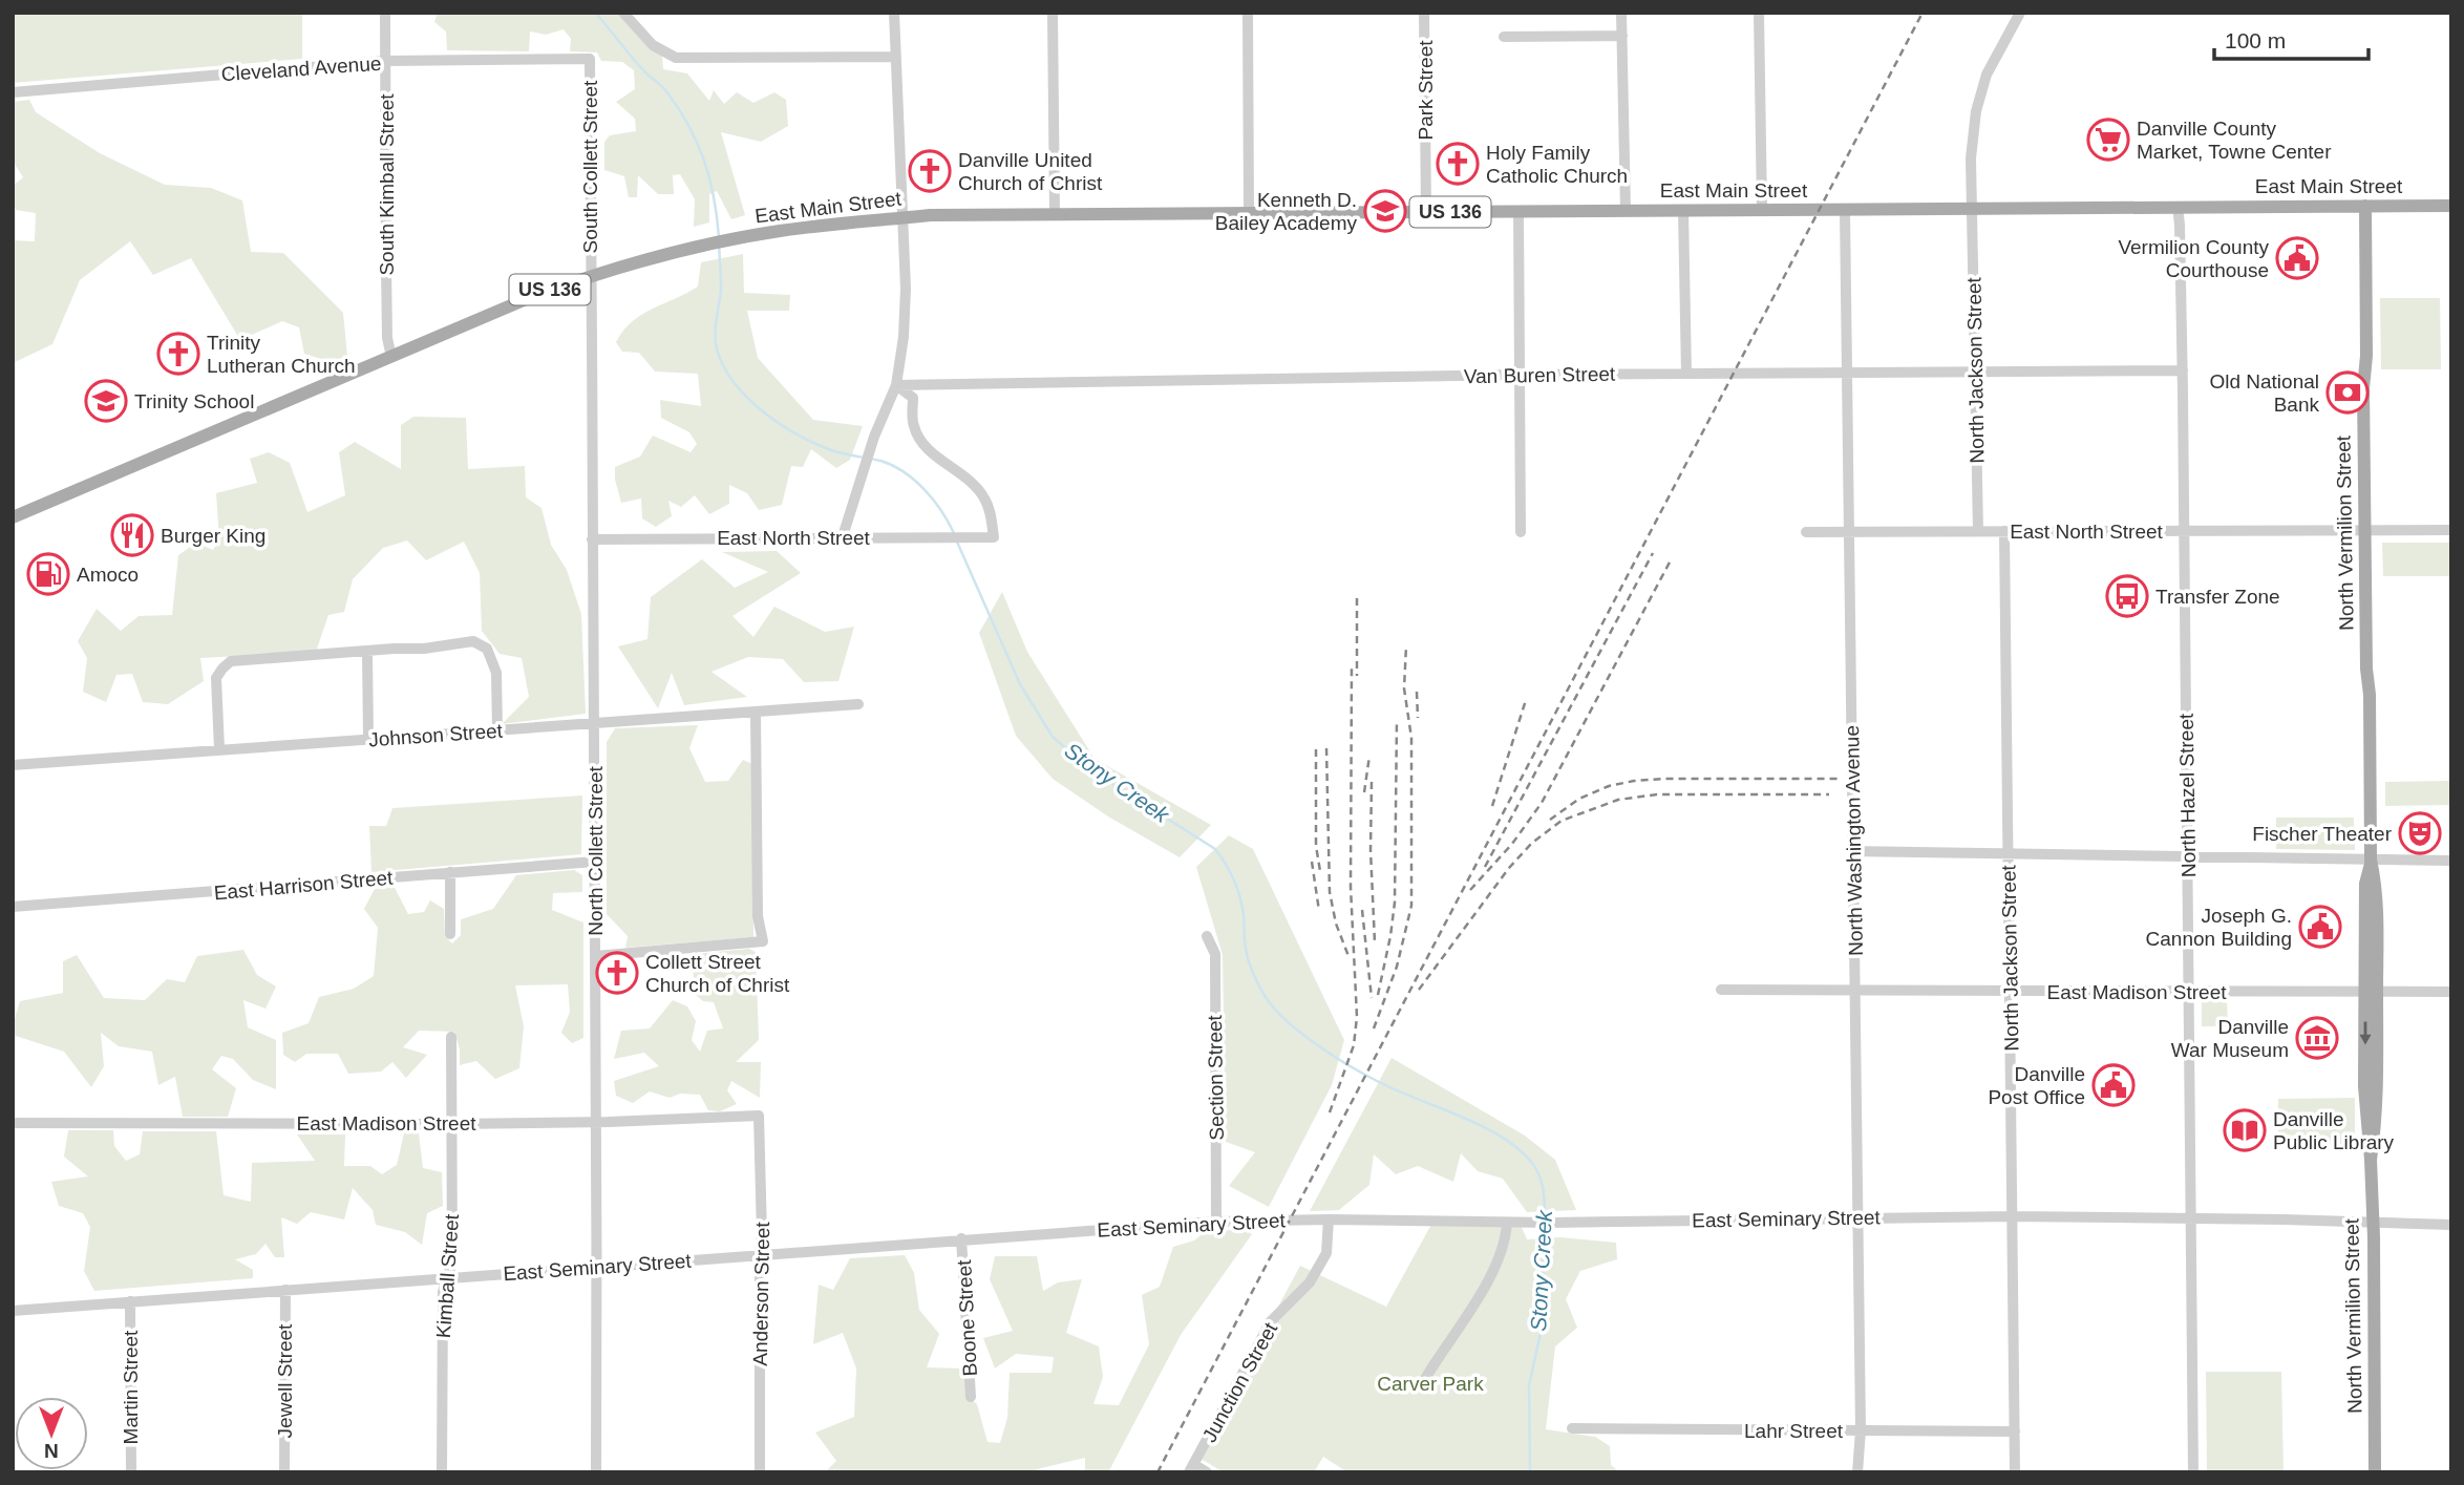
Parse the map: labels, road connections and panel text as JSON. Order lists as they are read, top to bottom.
{
  "streets": {
    "main road": ["East Main Street", "US 136", "North Vermilion Street"],
    "street": [
      "Cleveland Avenue",
      "Park Street",
      "South Collett Street",
      "South Kimball Street",
      "North Jackson Street",
      "Van Buren Street",
      "East North Street",
      "Johnson Street",
      "North Hazel Street",
      "North Washington Avenue",
      "North Collett Street",
      "East Harrison Street",
      "East Madison Street",
      "Section Street",
      "East Seminary Street",
      "Kimball Street",
      "Anderson Street",
      "Boone Street",
      "Jewell Street",
      "Junction Street",
      "Martin Street",
      "Lahr Street"
    ]
  },
  "crossings": [
    ["Cleveland Avenue", "South Collett Street"],
    ["Cleveland Avenue", "South Kimball Street"],
    ["Park Street", "East Main Street"],
    ["South Collett Street", "East Main Street"],
    ["South Collett Street", "North Collett Street"],
    ["South Kimball Street", "East Main Street"],
    ["East Main Street", "North Jackson Street"],
    ["East Main Street", "North Vermilion Street"],
    ["East Main Street", "North Hazel Street"],
    ["East Main Street", "North Washington Avenue"],
    ["East Main Street", "North Collett Street"],
    ["North Jackson Street", "Van Buren Street"],
    ["North Jackson Street", "East North Street"],
    ["North Jackson Street", "East Madison Street"],
    ["North Jackson Street", "East Seminary Street"],
    ["North Jackson Street", "Lahr Street"],
    ["Van Buren Street", "East North Street"],
    ["Van Buren Street", "North Hazel Street"],
    ["Van Buren Street", "North Washington Avenue"],
    ["East North Street", "North Vermilion Street"],
    ["East North Street", "North Hazel Street"],
    ["East North Street", "North Washington Avenue"],
    ["East North Street", "North Collett Street"],
    ["North Vermilion Street", "East Madison Street"],
    ["North Vermilion Street", "East Seminary Street"],
    ["Johnson Street", "North Collett Street"],
    ["North Hazel Street", "East Madison Street"],
    ["North Hazel Street", "East Seminary Street"],
    ["North Washington Avenue", "East Madison Street"],
    ["North Washington Avenue", "East Seminary Street"],
    ["North Washington Avenue", "Lahr Street"],
    ["North Collett Street", "East Harrison Street"],
    ["North Collett Street", "East Madison Street"],
    ["North Collett Street", "East Seminary Street"],
    ["East Madison Street", "Kimball Street"],
    ["East Madison Street", "Anderson Street"],
    ["Section Street", "East Seminary Street"],
    ["East Seminary Street", "Kimball Street"],
    ["East Seminary Street", "Anderson Street"],
    ["East Seminary Street", "Boone Street"],
    ["East Seminary Street", "Jewell Street"],
    ["East Seminary Street", "Junction Street"],
    ["East Seminary Street", "Martin Street"]
  ],
  "water": ["Stony Creek"],
  "parks": ["Carver Park"],
  "places": {
    "supermarket": ["Danville County Market, Towne Center"],
    "church": [
      "Holy Family Catholic Church",
      "Danville United Church of Christ",
      "Trinity Lutheran Church",
      "Collett Street Church of Christ"
    ],
    "school or university": ["Kenneth D. Bailey Academy", "Trinity School"],
    "public building": ["Vermilion County Courthouse", "Joseph G. Cannon Building", "Danville Post Office"],
    "bank": ["Old National Bank"],
    "restaurant": ["Burger King"],
    "fuel station": ["Amoco"],
    "bus stop": ["Transfer Zone"],
    "theatre": ["Fischer Theater"],
    "museum": ["Danville War Museum"],
    "library": ["Danville Public Library"]
  },
  "scale_bar": "100 m",
  "north": "bottom"
}
